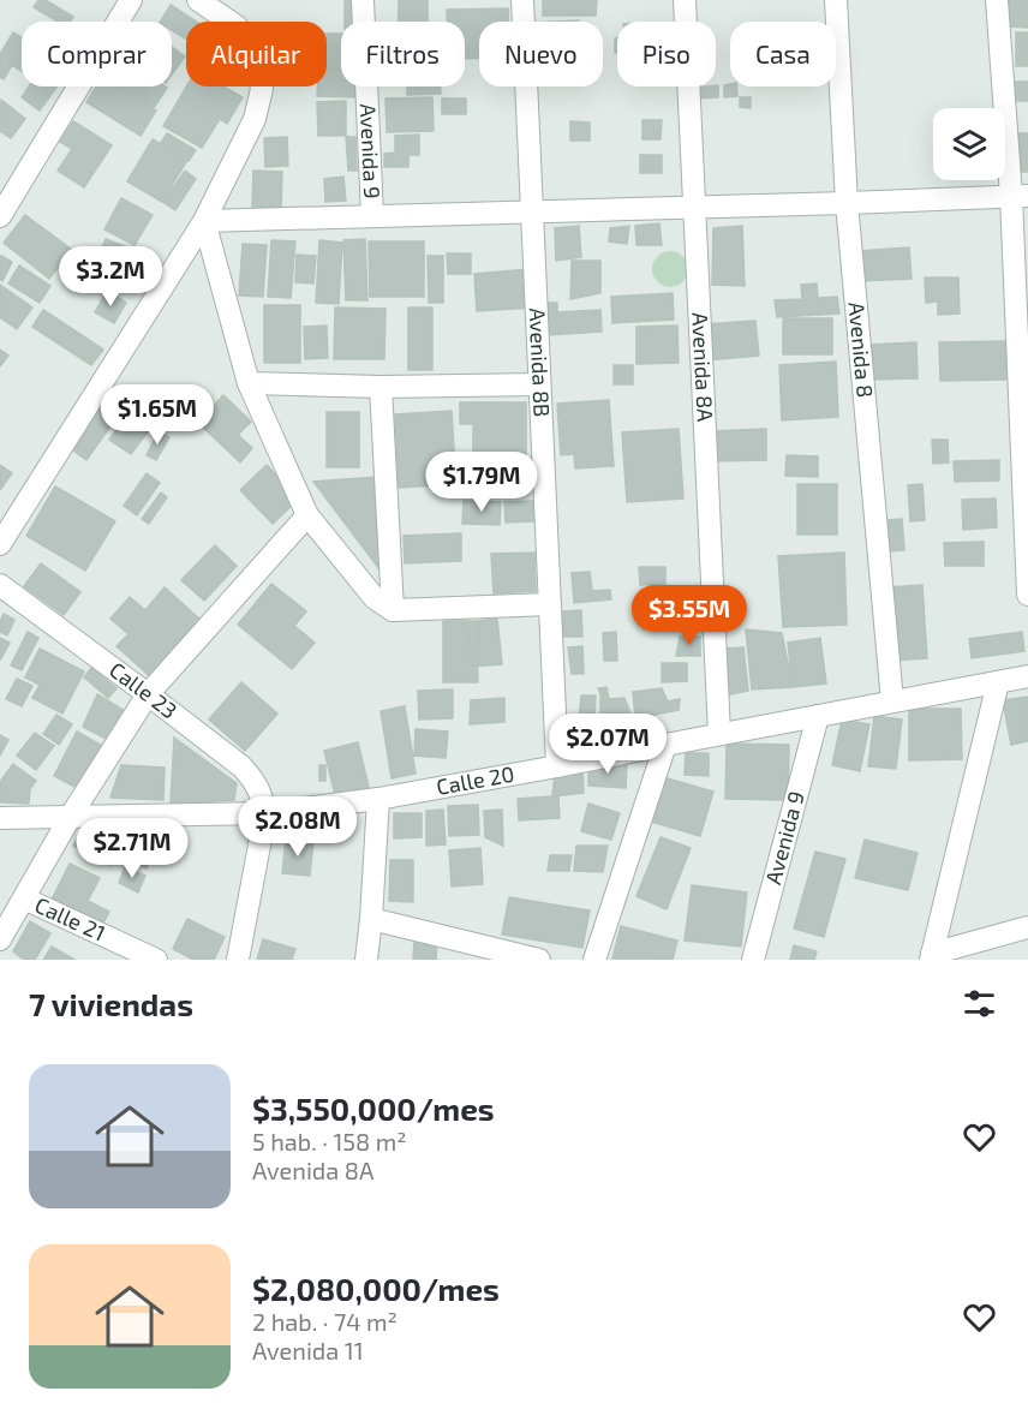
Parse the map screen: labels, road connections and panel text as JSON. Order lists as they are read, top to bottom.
{
  "streets": {
    "street": [
      "Avenida 9",
      "Avenida 8",
      "Avenida 8B",
      "Avenida 8A",
      "Calle 23",
      "Calle 20",
      "Calle 21"
    ]
  },
  "crossings": [
    ["Avenida 9", "Calle 20"],
    ["Avenida 8", "Calle 20"],
    ["Avenida 8B", "Calle 20"],
    ["Avenida 8A", "Calle 20"],
    ["Calle 23", "Calle 20"]
  ],
  "page": {
    "chip": [
      "Comprar",
      "Alquilar",
      "Filtros",
      "Nuevo",
      "Piso",
      "Casa"
    ],
    "price": [
      "$3.2M",
      "$1.65M",
      "$1.79M",
      "$3.55M",
      "$2.07M",
      "$2.08M",
      "$2.71M"
    ],
    "heading": "7 viviendas",
    "list": [
      {
        "name": "$3,550,000/mes",
        "note": "5 hab. · 158 m² · Avenida 8A"
      },
      {
        "name": "$2,080,000/mes",
        "note": "2 hab. · 74 m² · Avenida 11"
      }
    ]
  }
}
